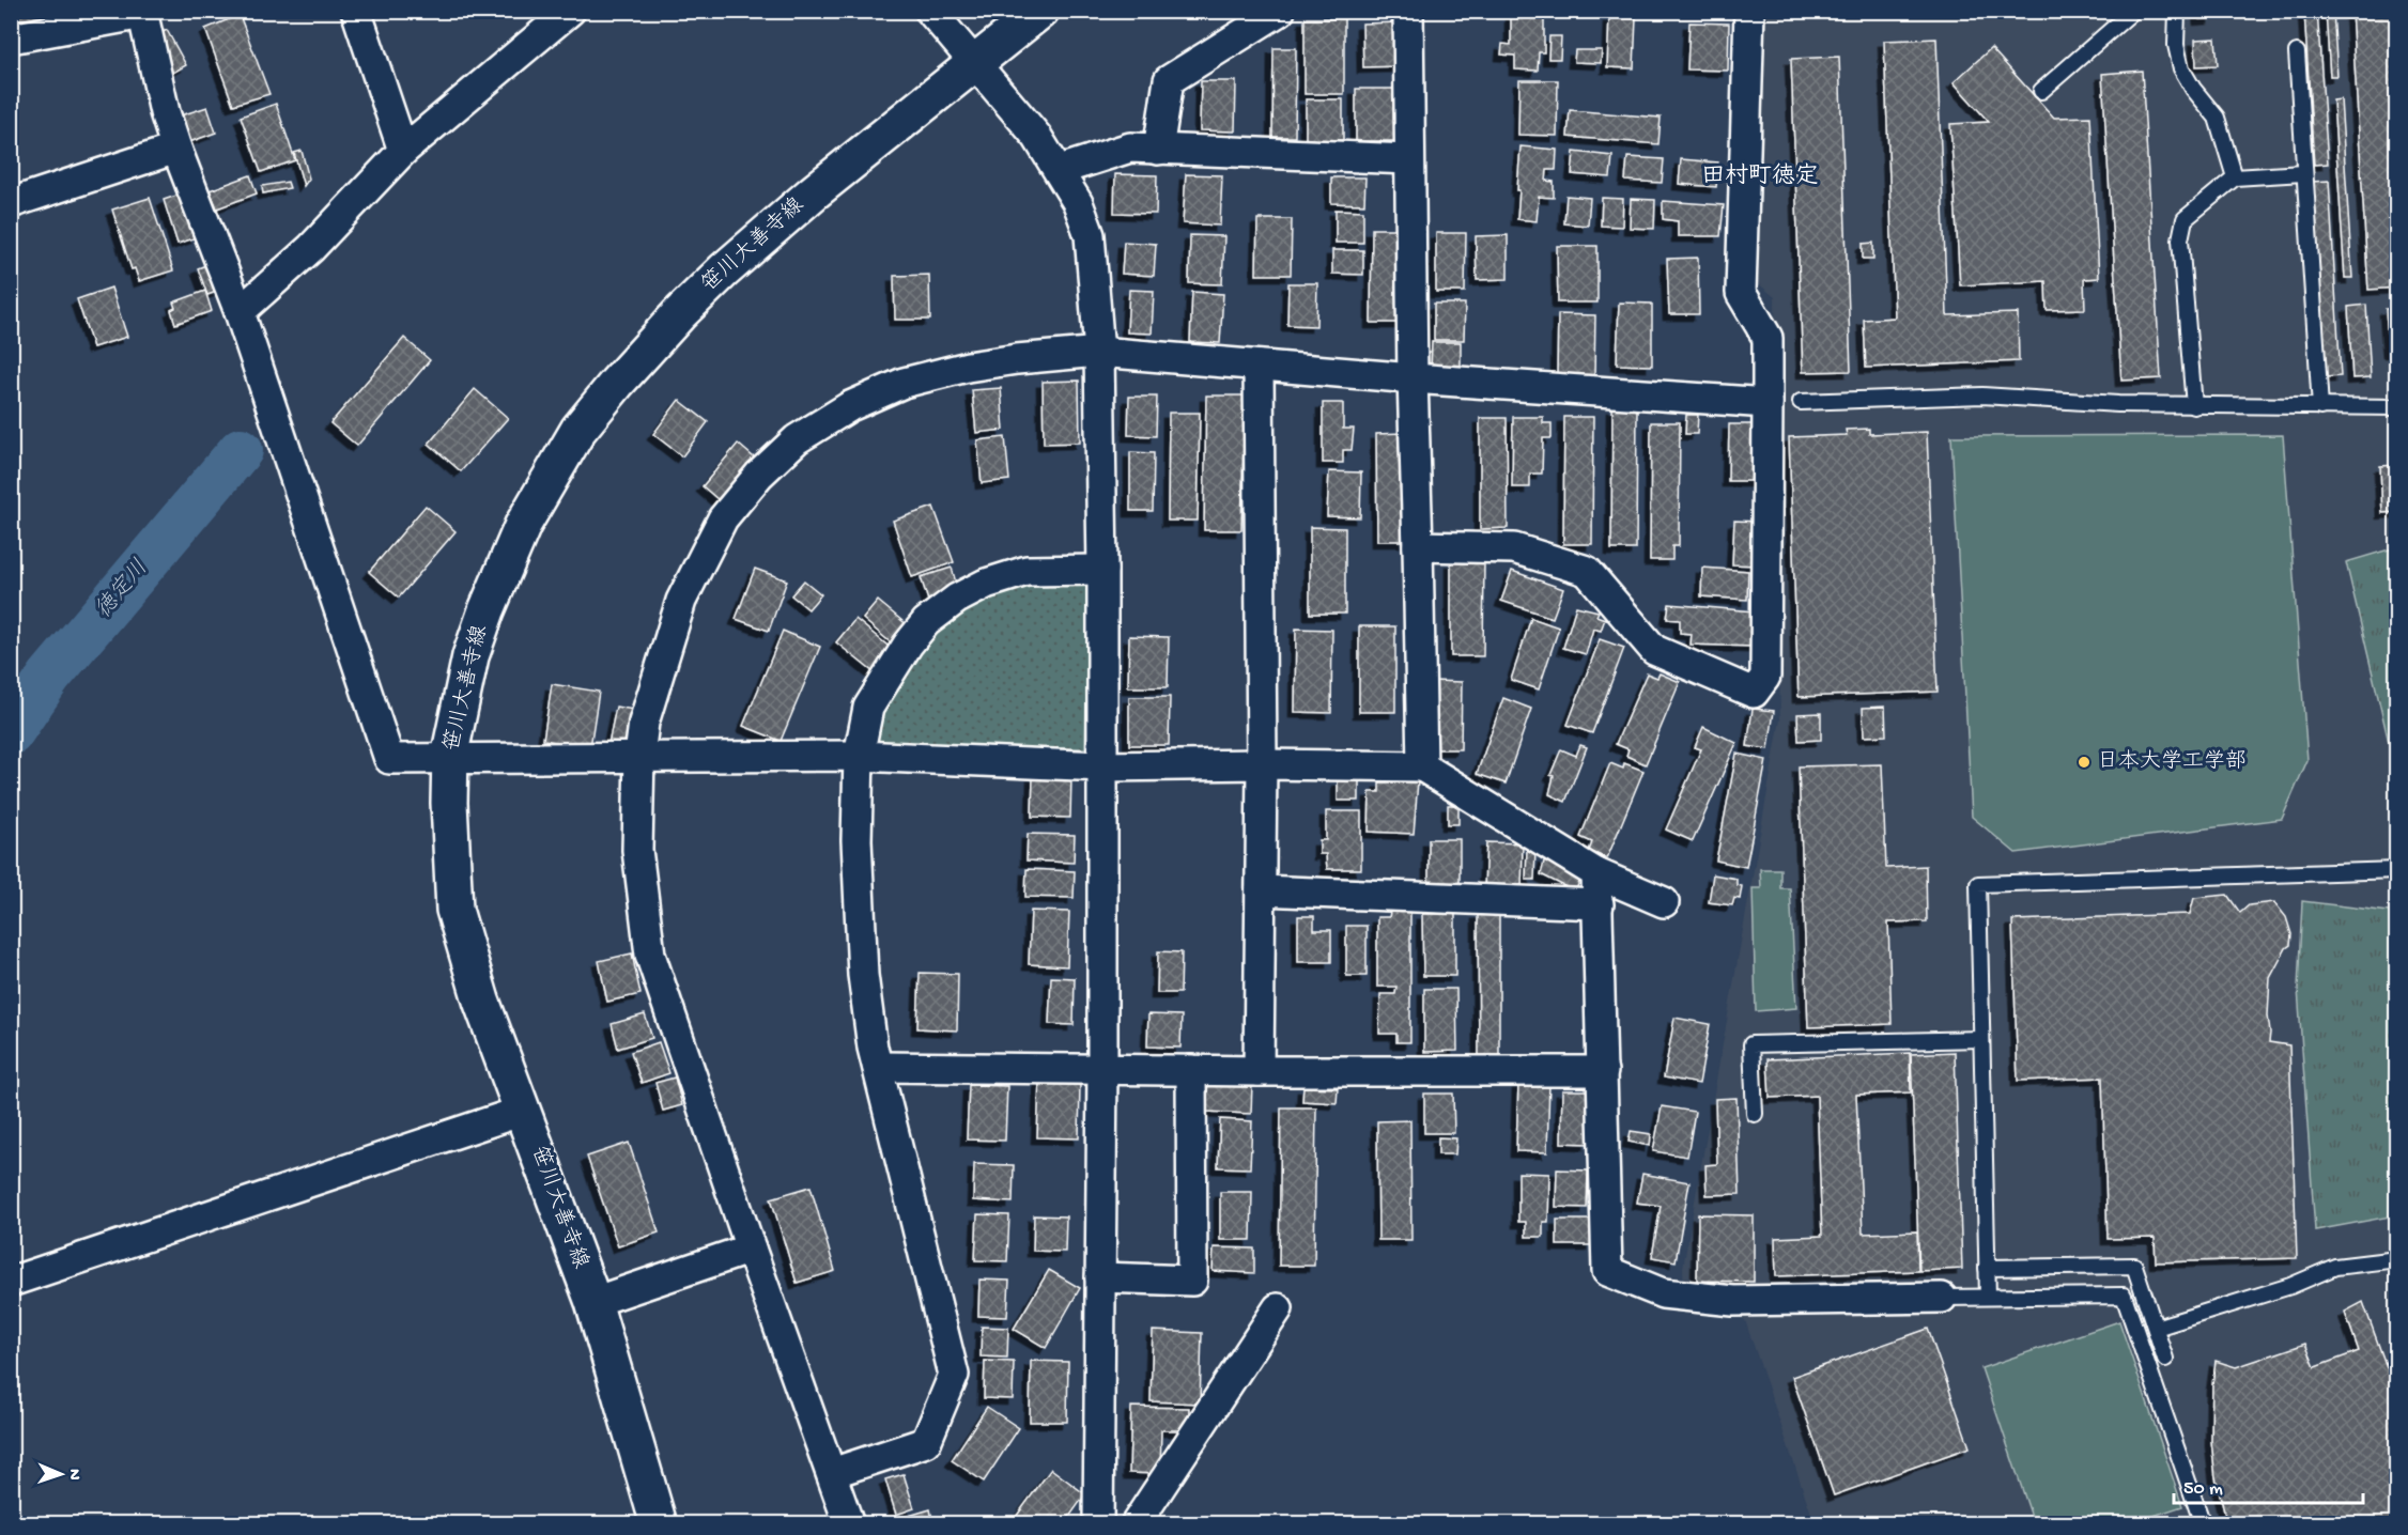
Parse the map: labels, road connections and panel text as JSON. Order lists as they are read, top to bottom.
{
  "streets": {
    "street": ["笹川大善寺線"]
  },
  "districts": ["田村町徳定"],
  "water": ["徳定川"],
  "places": ["日本大学工学部"],
  "scale_bar": "50 m",
  "north": "right"
}
